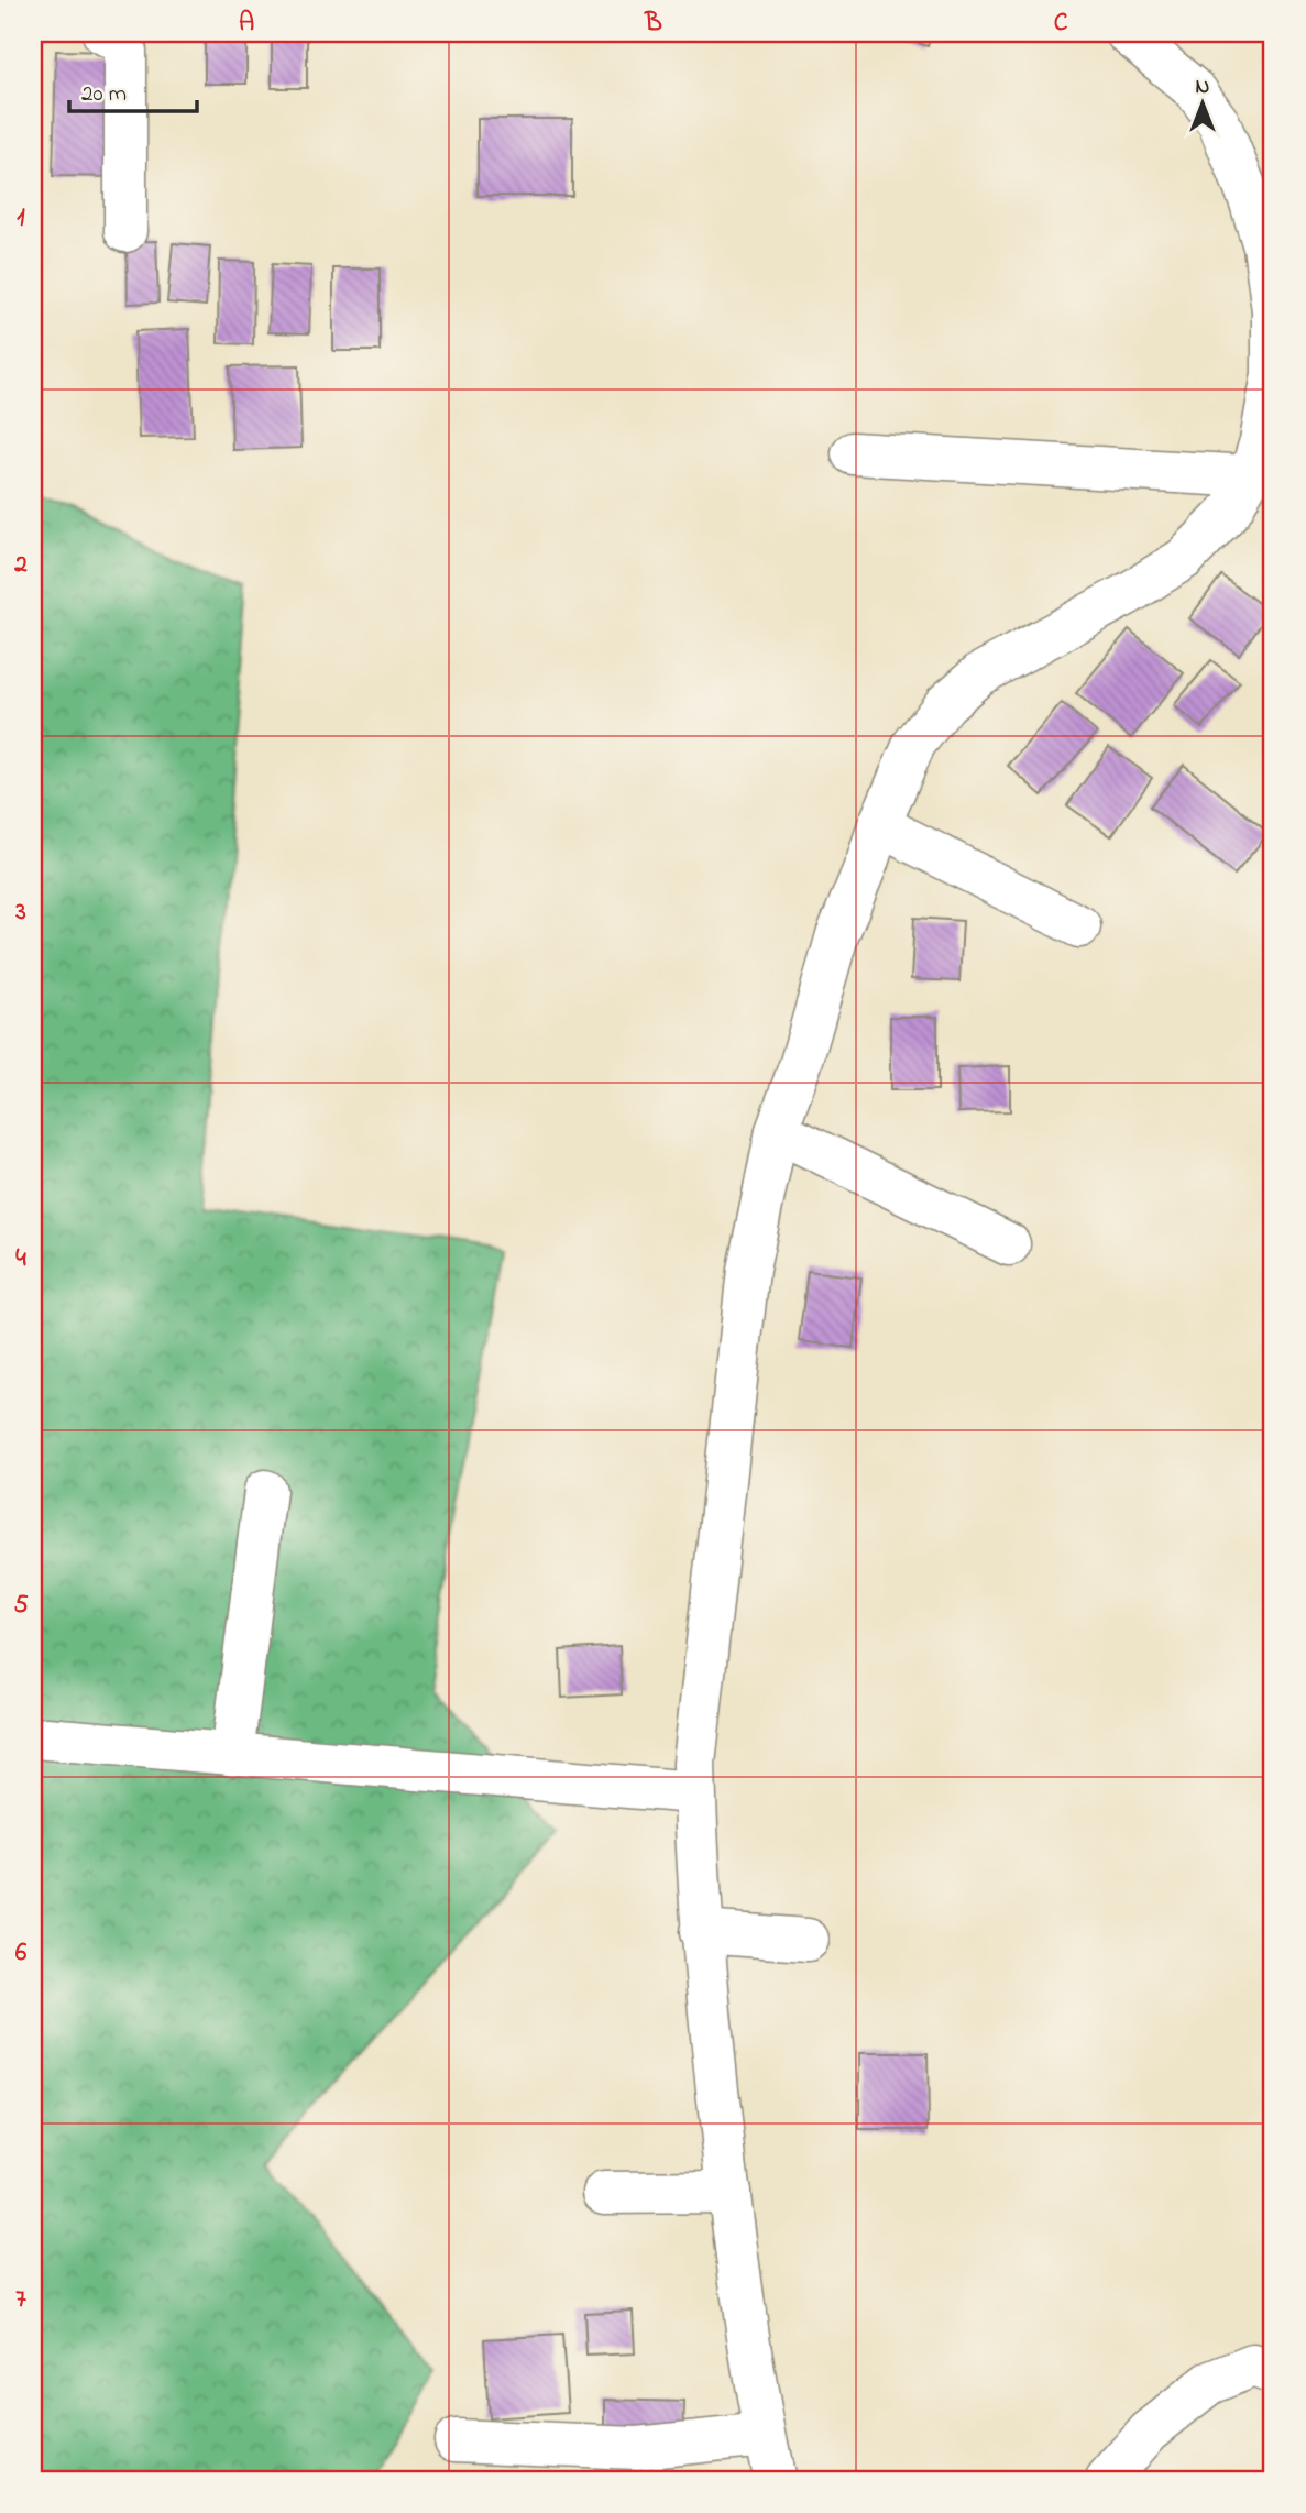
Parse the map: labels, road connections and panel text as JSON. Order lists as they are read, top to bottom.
{
  "scale_bar": "20 m",
  "north": "top",
  "grid": {
    "columns": ["A", "B", "C"],
    "rows": [
      "1",
      "2",
      "3",
      "4",
      "5",
      "6",
      "7"
    ]
  }
}
